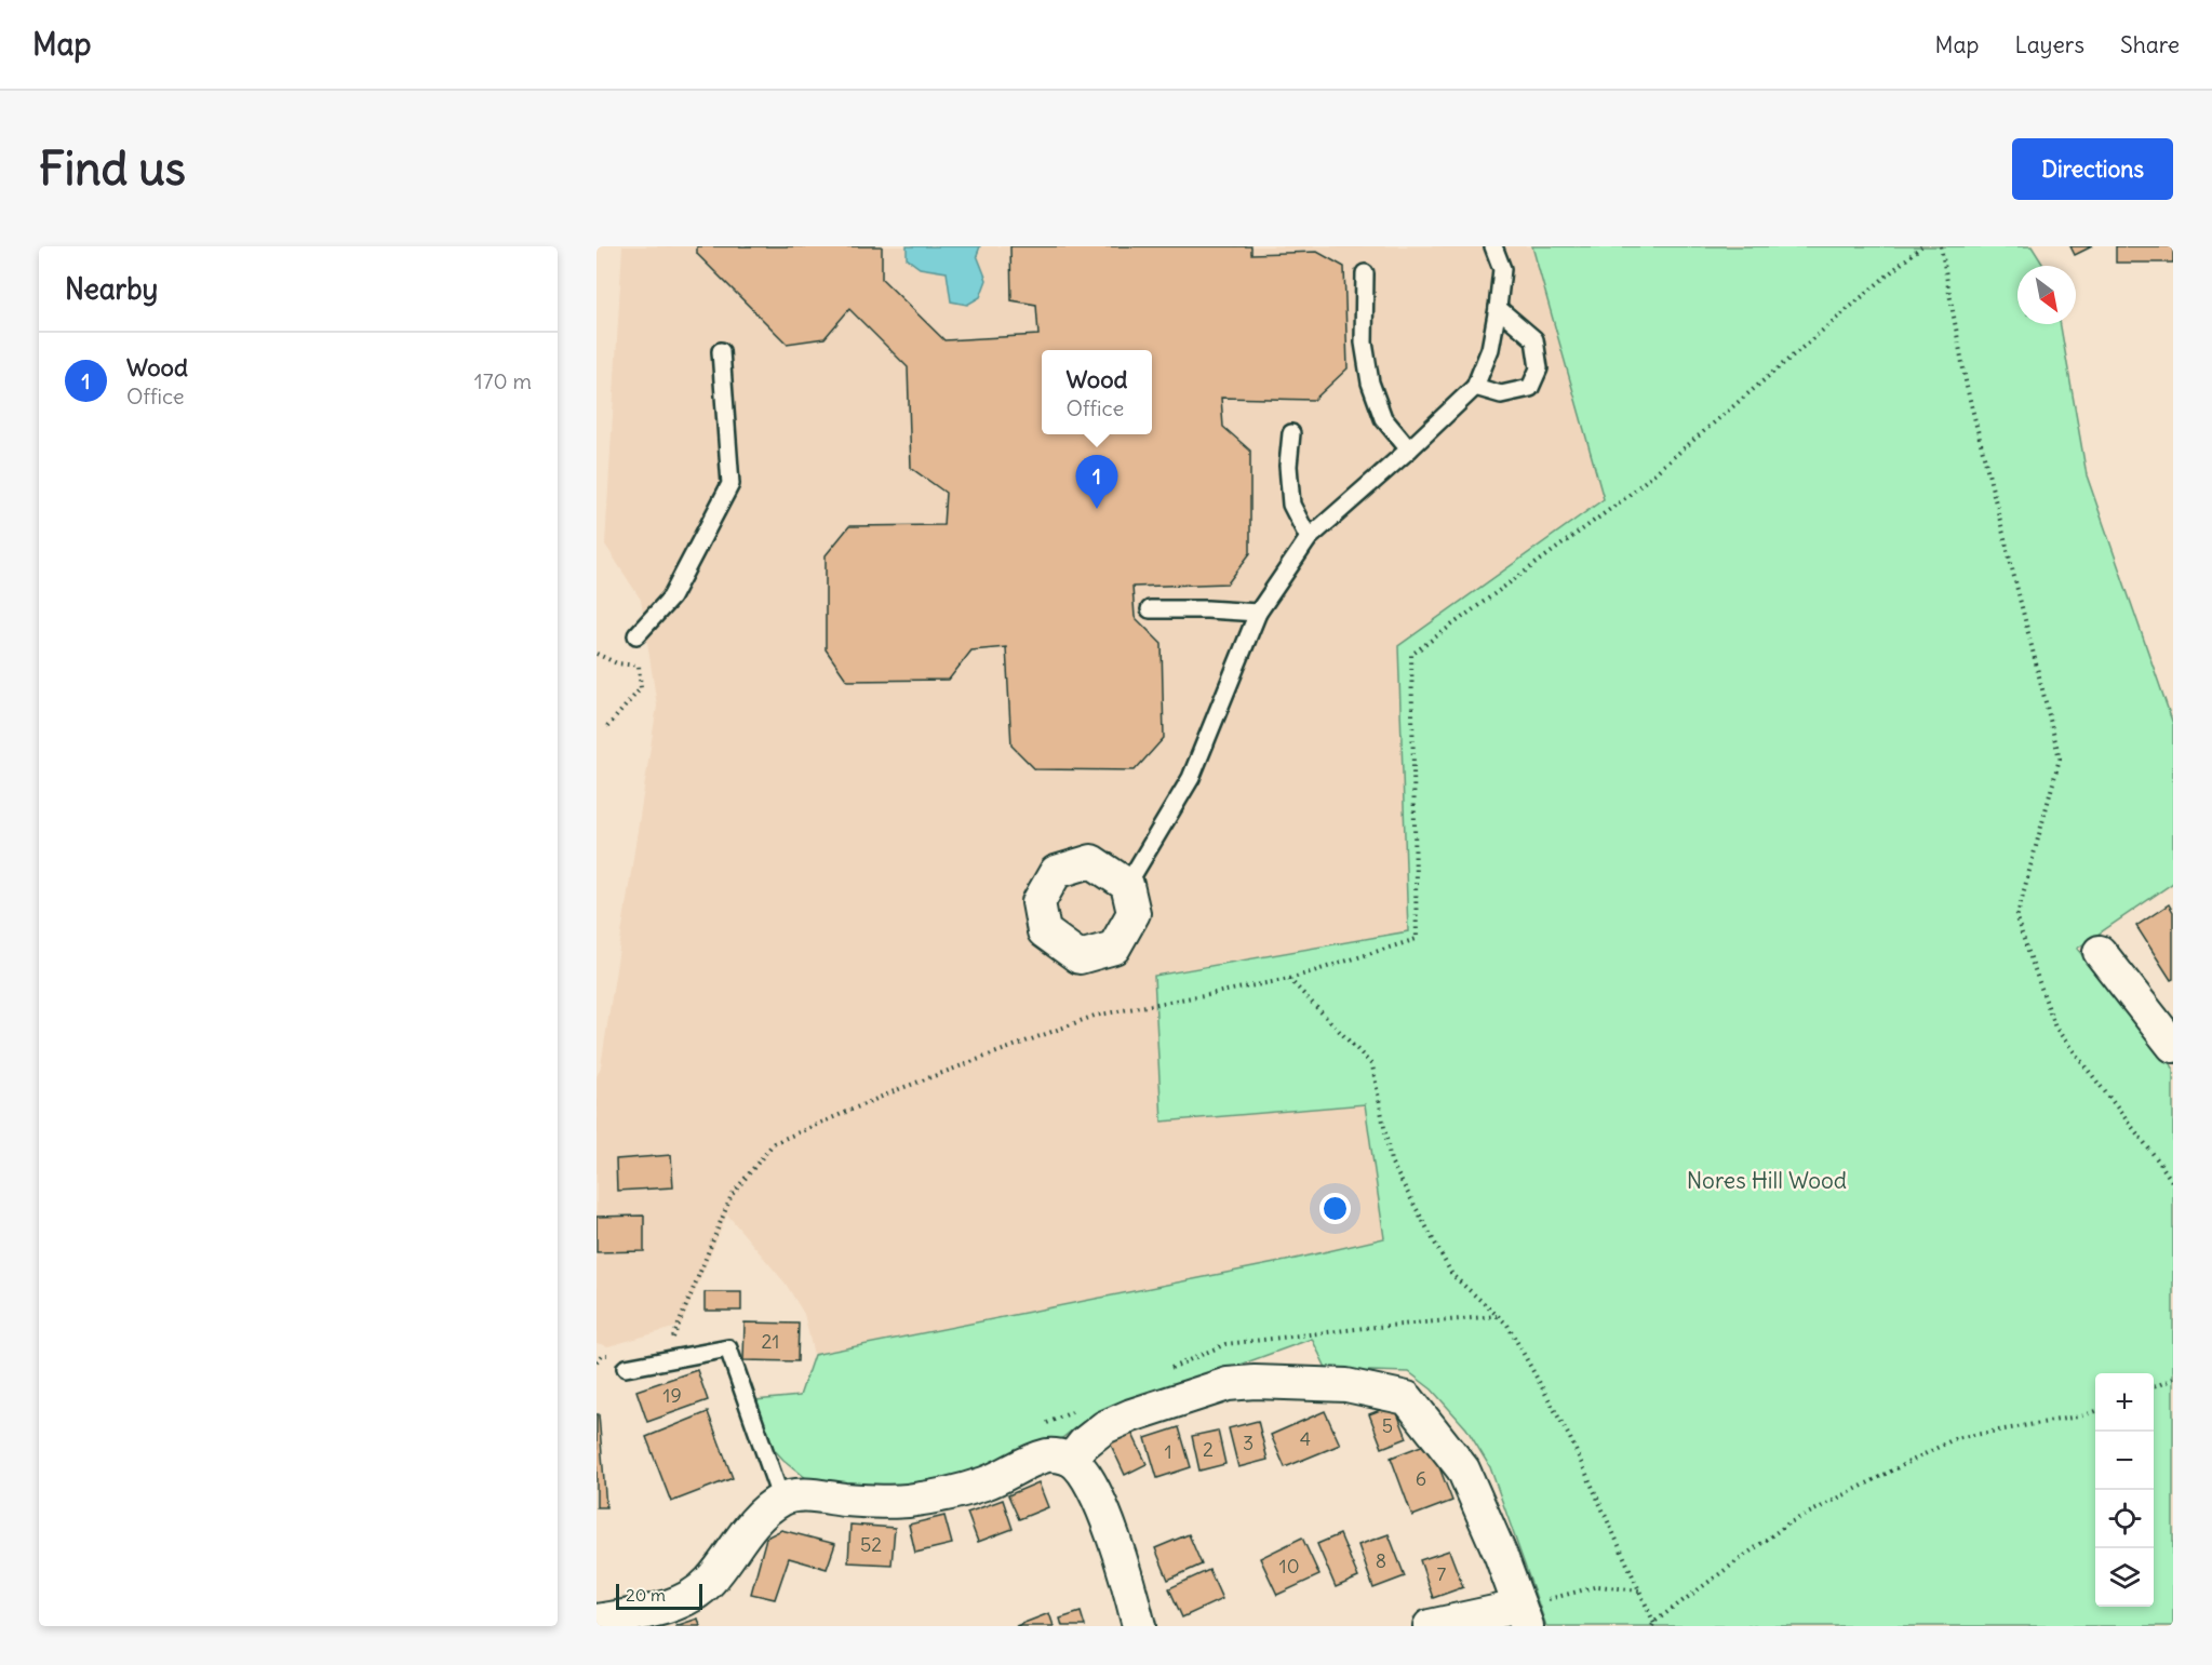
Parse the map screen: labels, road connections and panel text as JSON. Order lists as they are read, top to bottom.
{
  "parks": ["Nores Hill Wood"],
  "house_numbers": [
    "21",
    "19",
    "5",
    "4",
    "3",
    "2",
    "1",
    "6",
    "52",
    "8",
    "10",
    "7"
  ],
  "scale_bar": "20 m",
  "north": "bottom right",
  "page": {
    "header": "Map",
    "nav": ["Map", "Layers", "Share"],
    "buttons": "Directions",
    "title": "Find us",
    "heading": "Nearby",
    "list": [
      {
        "mark": "1",
        "name": "Wood",
        "note": "Office",
        "value": "170 m"
      }
    ],
    "popup": ["Wood", "Office"],
    "pins": "1",
    "map_buttons": ["+", "−"],
    "scale": "20 m"
  }
}
